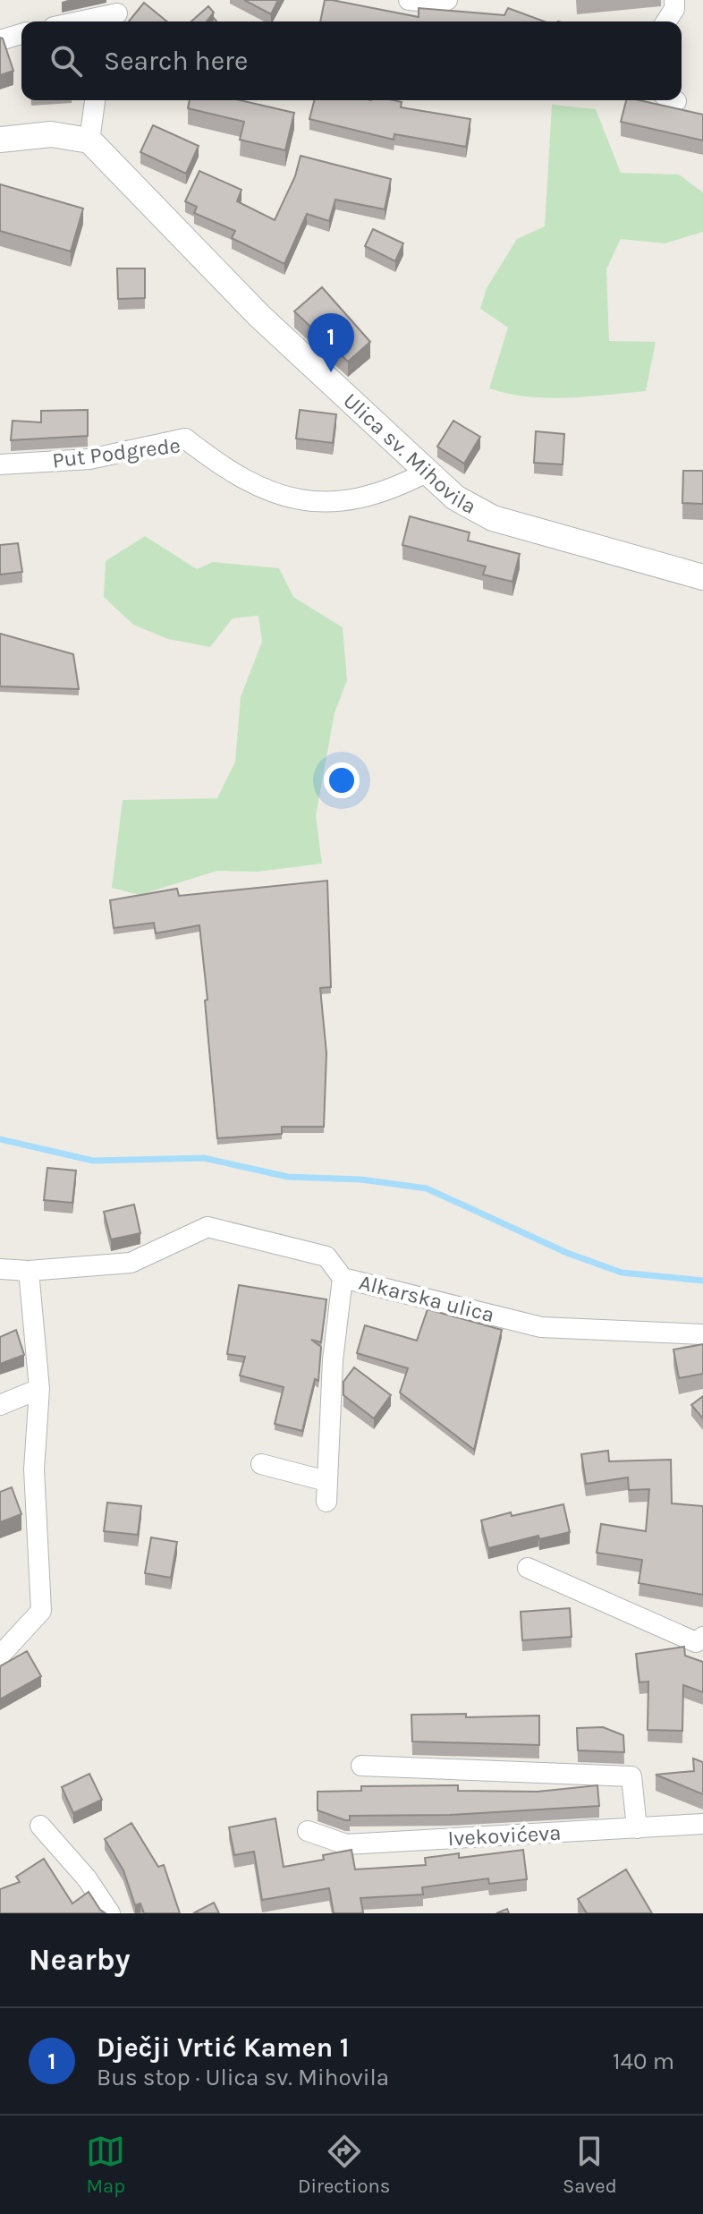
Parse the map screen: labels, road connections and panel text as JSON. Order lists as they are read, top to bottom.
{
  "streets": {
    "street": [
      "Ulica sv. Mihovila",
      "Put Podgrede",
      "Alkarska ulica",
      "Ivekovićeva"
    ]
  },
  "crossings": [
    ["Ulica sv. Mihovila", "Put Podgrede"]
  ],
  "page": {
    "search": "Search here",
    "pins": "1",
    "heading": "Nearby",
    "list": [
      {
        "mark": "1",
        "name": "Dječji Vrtić Kamen 1",
        "note": "Bus stop · Ulica sv. Mihovila",
        "value": "140 m"
      }
    ],
    "nav": ["Map", "Directions", "Saved"]
  }
}
